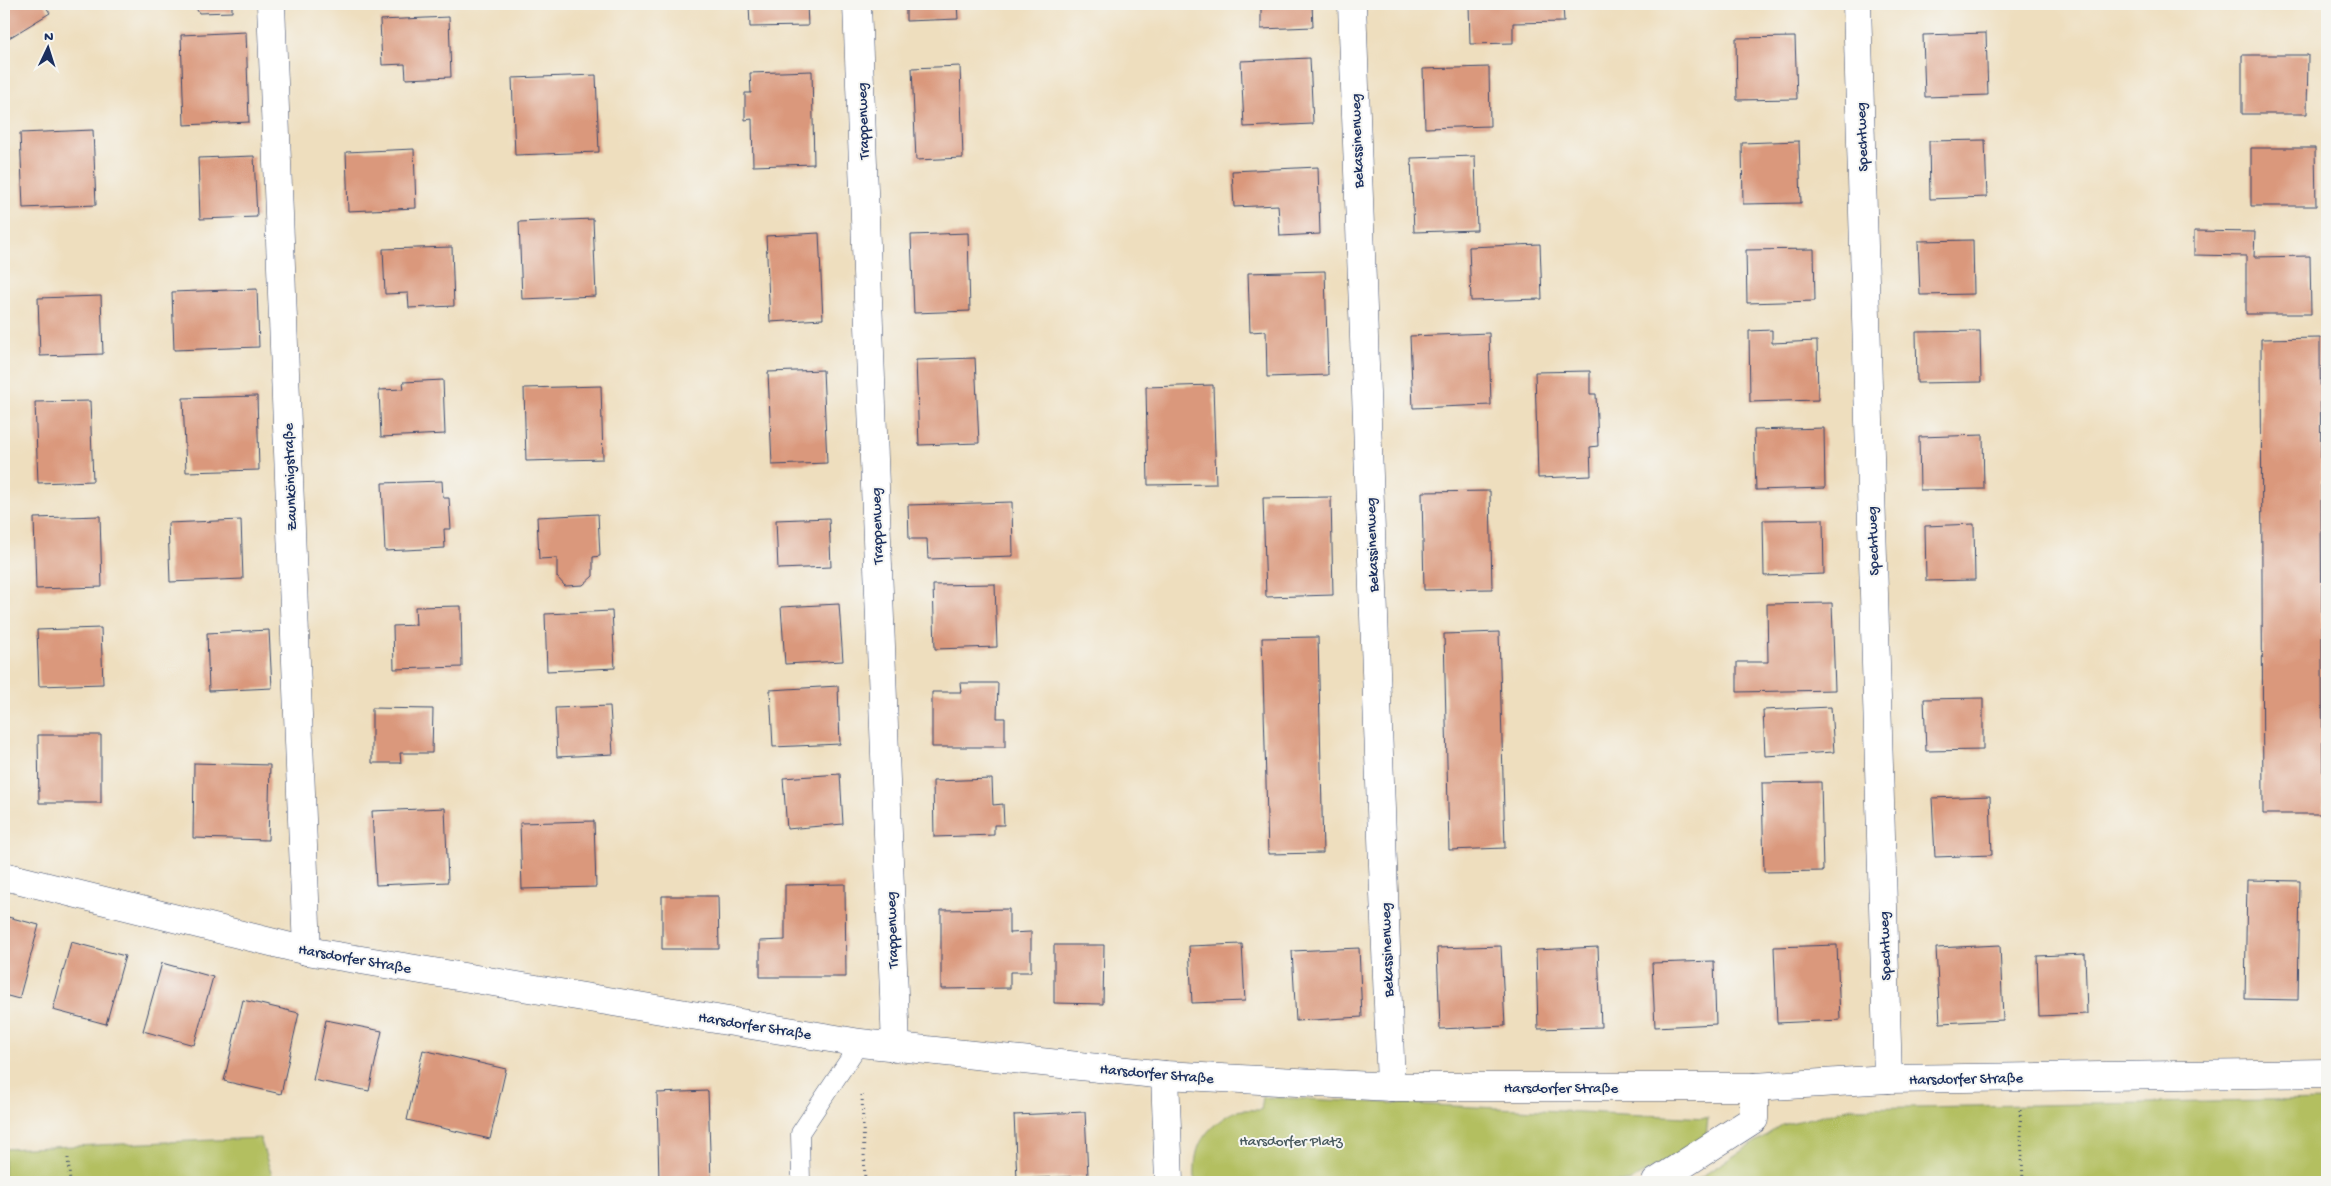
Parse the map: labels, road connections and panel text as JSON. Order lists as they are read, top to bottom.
{
  "streets": {
    "street": [
      "Trappenweg",
      "Spechtweg",
      "Bekassinenweg",
      "Zaunkönigstraße",
      "Harsdorfer Straße"
    ]
  },
  "crossings": [
    ["Trappenweg", "Harsdorfer Straße"],
    ["Spechtweg", "Harsdorfer Straße"],
    ["Bekassinenweg", "Harsdorfer Straße"],
    ["Zaunkönigstraße", "Harsdorfer Straße"]
  ],
  "parks": ["Harsdorfer Platz"],
  "north": "top"
}
